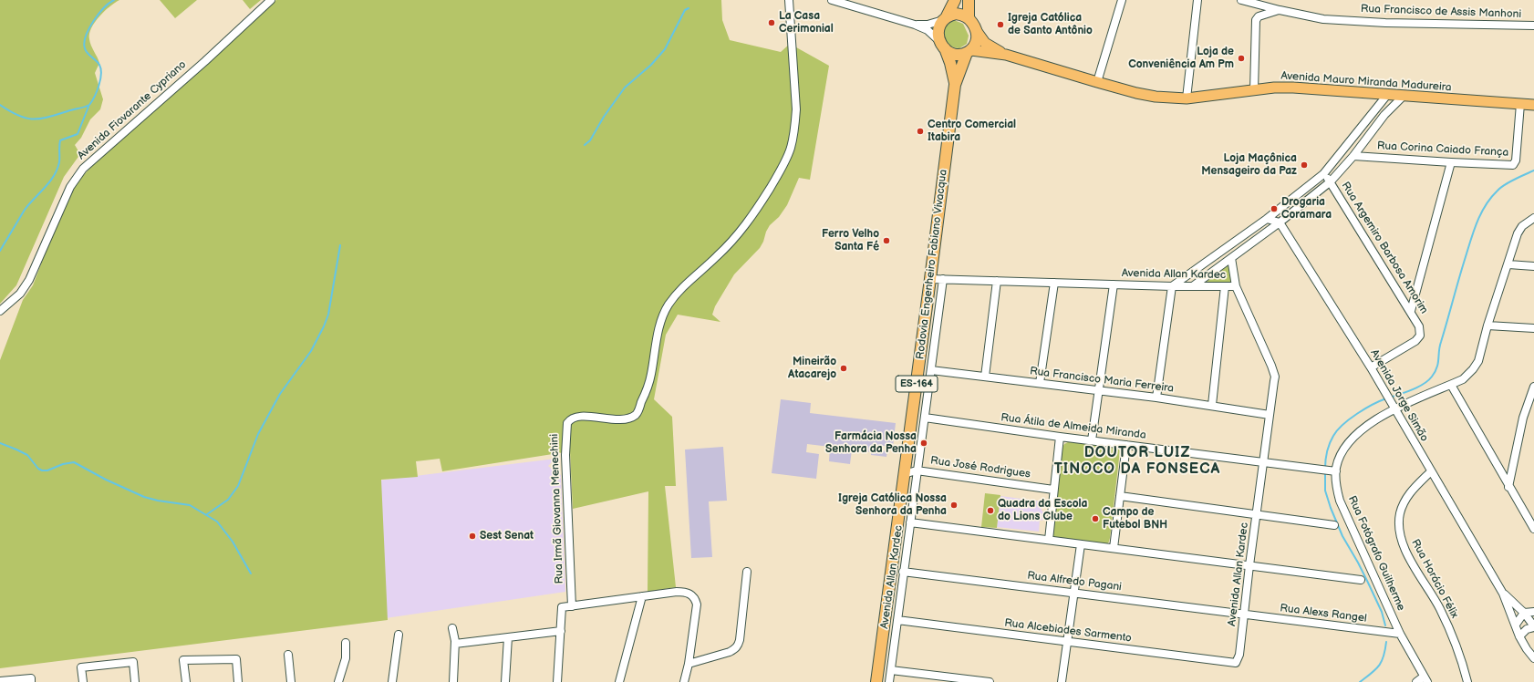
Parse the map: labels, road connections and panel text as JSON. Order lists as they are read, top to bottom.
{
  "streets": {
    "highway": ["Rodovia Engenheiro Fabiano Vivacqua", "ES-164"],
    "main road": ["Avenida Mauro Miranda Madureira"],
    "street": [
      "Rua Francisco de Assis Manhoni",
      "Avenida Fiovarante Cypriano",
      "Rua Corina Caiado França",
      "Rua Argemiro Barbosa Amorim",
      "Avenida Allan Kardec",
      "Rua Francisco Maria Ferreira",
      "Avenida Jorge Simão",
      "Rua Átila de Almeida Miranda",
      "Rua José Rodrigues",
      "Rua Irmã Giovanna Menechini",
      "Rua Fotógrafo Guilherme",
      "Rua Horácio Félix",
      "Rua Alfredo Pagani",
      "Rua Alexs Rangel",
      "Rua Alcebiades Sarmento"
    ]
  },
  "crossings": [
    ["Avenida Mauro Miranda Madureira", "Rua Corina Caiado França"],
    ["Rua Argemiro Barbosa Amorim", "Avenida Jorge Simão"],
    ["Rodovia Engenheiro Fabiano Vivacqua", "Avenida Allan Kardec"],
    ["Rodovia Engenheiro Fabiano Vivacqua", "Rua José Rodrigues"],
    ["Avenida Allan Kardec", "Rua Francisco Maria Ferreira"],
    ["Avenida Allan Kardec", "Rua Átila de Almeida Miranda"],
    ["Avenida Allan Kardec", "Rua José Rodrigues"],
    ["Avenida Allan Kardec", "Rua Alfredo Pagani"],
    ["Avenida Allan Kardec", "Rua Alexs Rangel"],
    ["Avenida Allan Kardec", "Rua Alcebiades Sarmento"],
    ["Avenida Jorge Simão", "Rua Fotógrafo Guilherme"],
    ["Avenida Jorge Simão", "Rua Horácio Félix"],
    ["Rua Átila de Almeida Miranda", "Rua Fotógrafo Guilherme"],
    ["Rua Fotógrafo Guilherme", "Rua Alexs Rangel"],
    ["Rua Alfredo Pagani", "Rua Alexs Rangel"]
  ],
  "districts": ["DOUTOR LUIZ TINOCO DA FONSECA"],
  "places": [
    "La Casa Cerimonial",
    "Igreja Católica de Santo Antônio",
    "Loja de Conveniência Am Pm",
    "Centro Comercial Itabira",
    "Loja Maçônica Mensageiro da Paz",
    "Drogaria Coramara",
    "Ferro Velho Santa Fé",
    "Mineirão Atacarejo",
    "Farmácia Nossa Senhora da Penha",
    "Igreja Católica Nossa Senhora da Penha",
    "Quadra da Escola do Lions Clube",
    "Campo de Futebol BNH",
    "Sest Senat"
  ]
}
